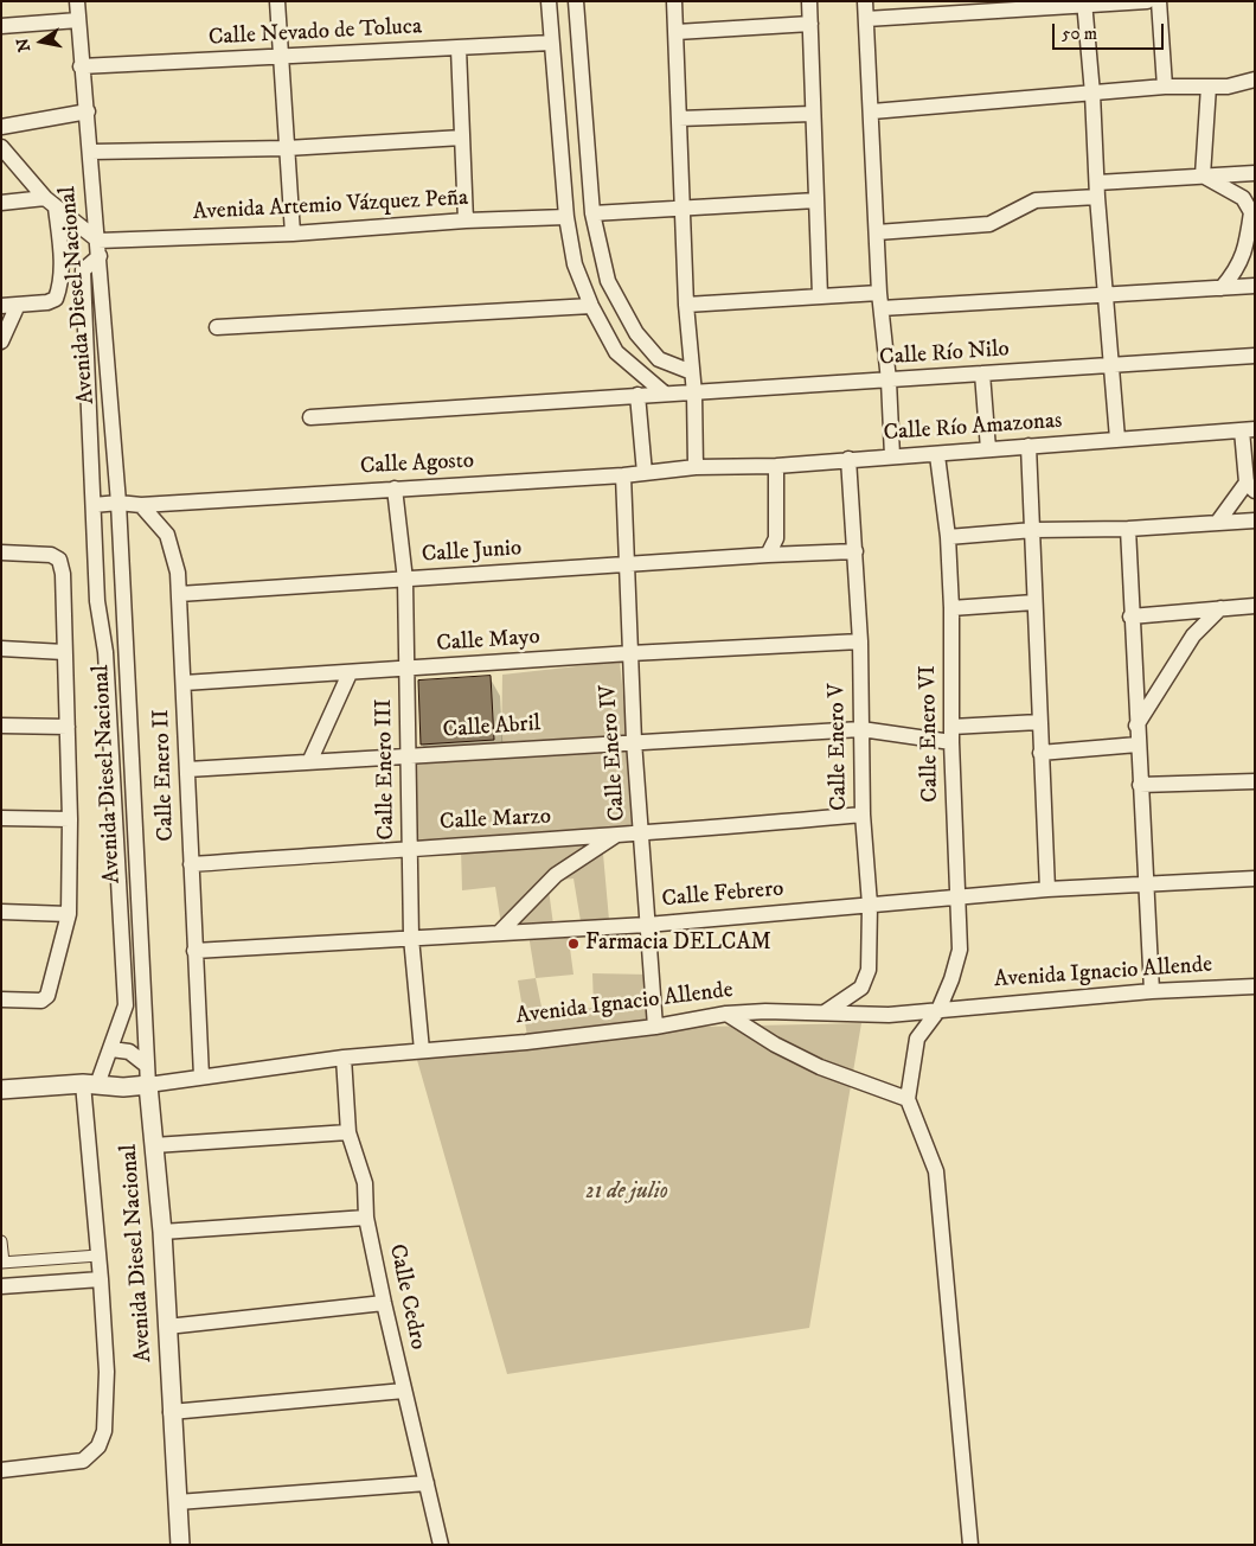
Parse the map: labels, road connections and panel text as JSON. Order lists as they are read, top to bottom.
{
  "streets": {
    "street": [
      "Calle Nevado de Toluca",
      "Avenida Artemio Vázquez Peña",
      "Avenida Diesel Nacional",
      "Calle Río Nilo",
      "Calle Río Amazonas",
      "Calle Agosto",
      "Calle Junio",
      "Calle Mayo",
      "Calle Abril",
      "Calle Enero VI",
      "Calle Enero V",
      "Calle Enero IV",
      "Calle Enero III",
      "Calle Enero II",
      "Calle Marzo",
      "Calle Febrero",
      "Avenida Ignacio Allende",
      "Calle Cedro"
    ]
  },
  "crossings": [
    ["Calle Nevado de Toluca", "Avenida Diesel Nacional"],
    ["Avenida Artemio Vázquez Peña", "Avenida Diesel Nacional"],
    ["Avenida Diesel Nacional", "Avenida Ignacio Allende"],
    ["Calle Río Amazonas", "Calle Agosto"],
    ["Calle Río Amazonas", "Calle Enero VI"],
    ["Calle Río Amazonas", "Calle Enero V"],
    ["Calle Agosto", "Calle Enero IV"],
    ["Calle Agosto", "Calle Enero III"],
    ["Calle Agosto", "Calle Enero II"],
    ["Calle Junio", "Calle Enero V"],
    ["Calle Junio", "Calle Enero IV"],
    ["Calle Junio", "Calle Enero III"],
    ["Calle Junio", "Calle Enero II"],
    ["Calle Mayo", "Calle Enero V"],
    ["Calle Mayo", "Calle Enero IV"],
    ["Calle Mayo", "Calle Enero III"],
    ["Calle Mayo", "Calle Enero II"],
    ["Calle Abril", "Calle Enero VI"],
    ["Calle Abril", "Calle Enero V"],
    ["Calle Abril", "Calle Enero IV"],
    ["Calle Abril", "Calle Enero III"],
    ["Calle Abril", "Calle Enero II"],
    ["Calle Enero VI", "Calle Febrero"],
    ["Calle Enero VI", "Avenida Ignacio Allende"],
    ["Calle Enero V", "Calle Marzo"],
    ["Calle Enero V", "Calle Febrero"],
    ["Calle Enero V", "Avenida Ignacio Allende"],
    ["Calle Enero IV", "Calle Marzo"],
    ["Calle Enero IV", "Calle Febrero"],
    ["Calle Enero IV", "Avenida Ignacio Allende"],
    ["Calle Enero III", "Calle Marzo"],
    ["Calle Enero III", "Calle Febrero"],
    ["Calle Enero III", "Avenida Ignacio Allende"],
    ["Calle Enero II", "Calle Marzo"],
    ["Calle Enero II", "Calle Febrero"],
    ["Calle Enero II", "Avenida Ignacio Allende"],
    ["Avenida Ignacio Allende", "Calle Cedro"]
  ],
  "parks": ["21 de julio"],
  "places": ["Farmacia DELCAM"],
  "scale_bar": "50 m",
  "north": "left"
}
